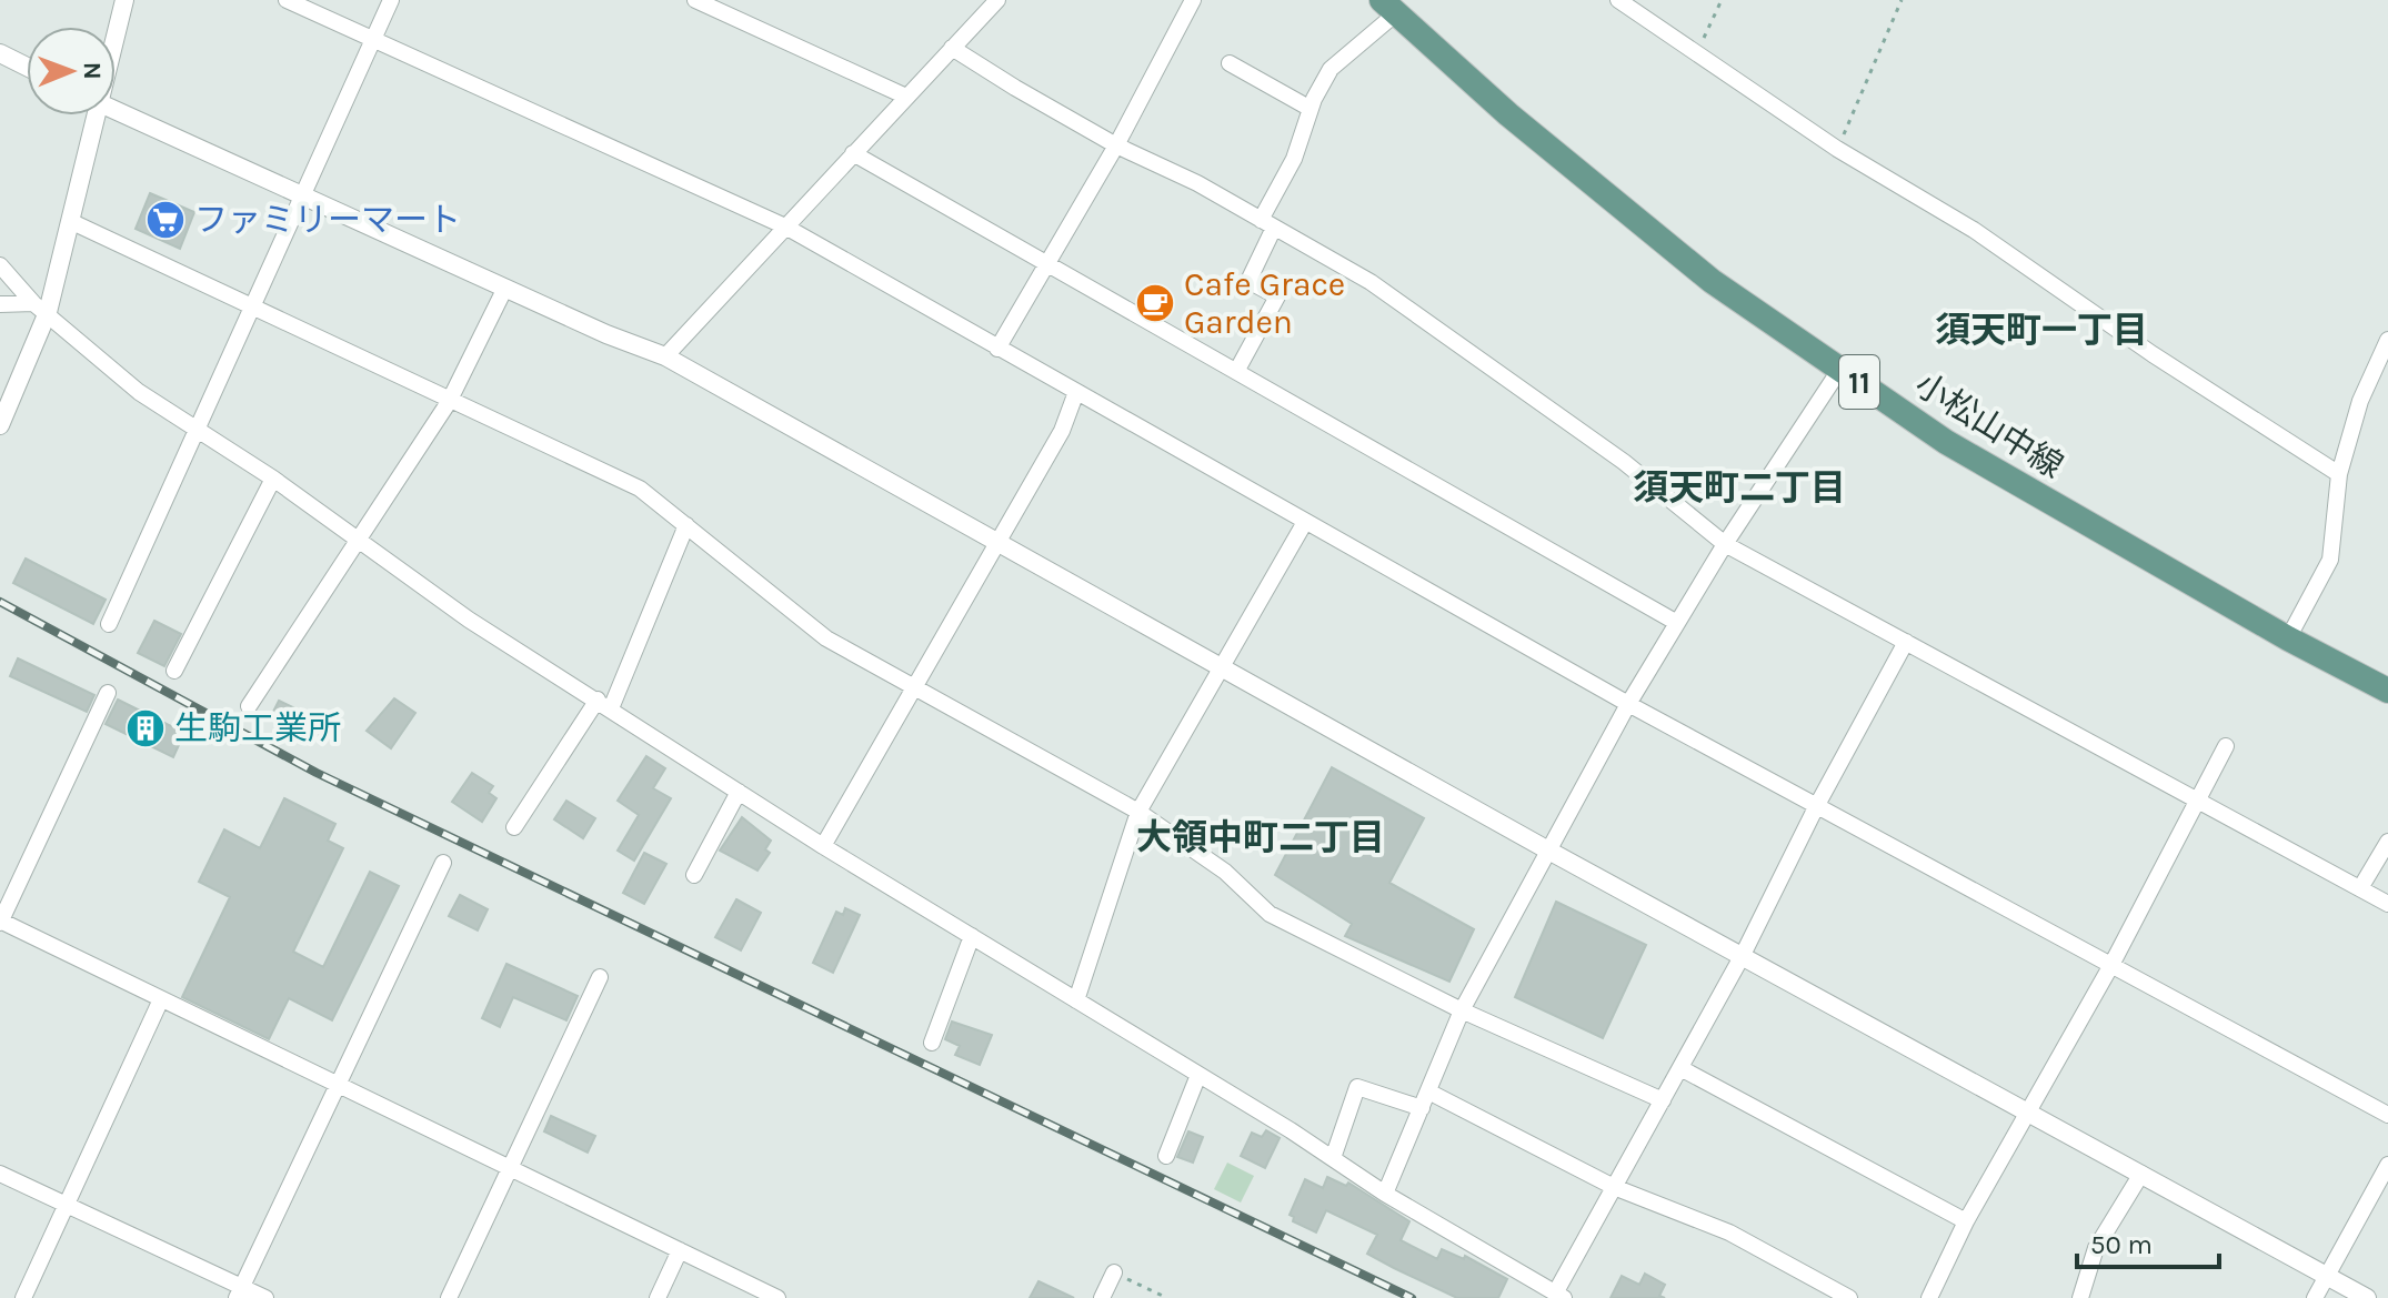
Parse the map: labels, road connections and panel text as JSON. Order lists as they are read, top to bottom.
{
  "streets": {
    "main road": ["11", "小松山中線"]
  },
  "districts": ["須天町一丁目", "須天町二丁目", "大領中町二丁目"],
  "places": {
    "supermarket": ["ファミリーマート"],
    "cafe": ["Cafe Grace Garden"],
    "building": ["生駒工業所"]
  },
  "scale_bar": "50 m",
  "north": "right"
}
